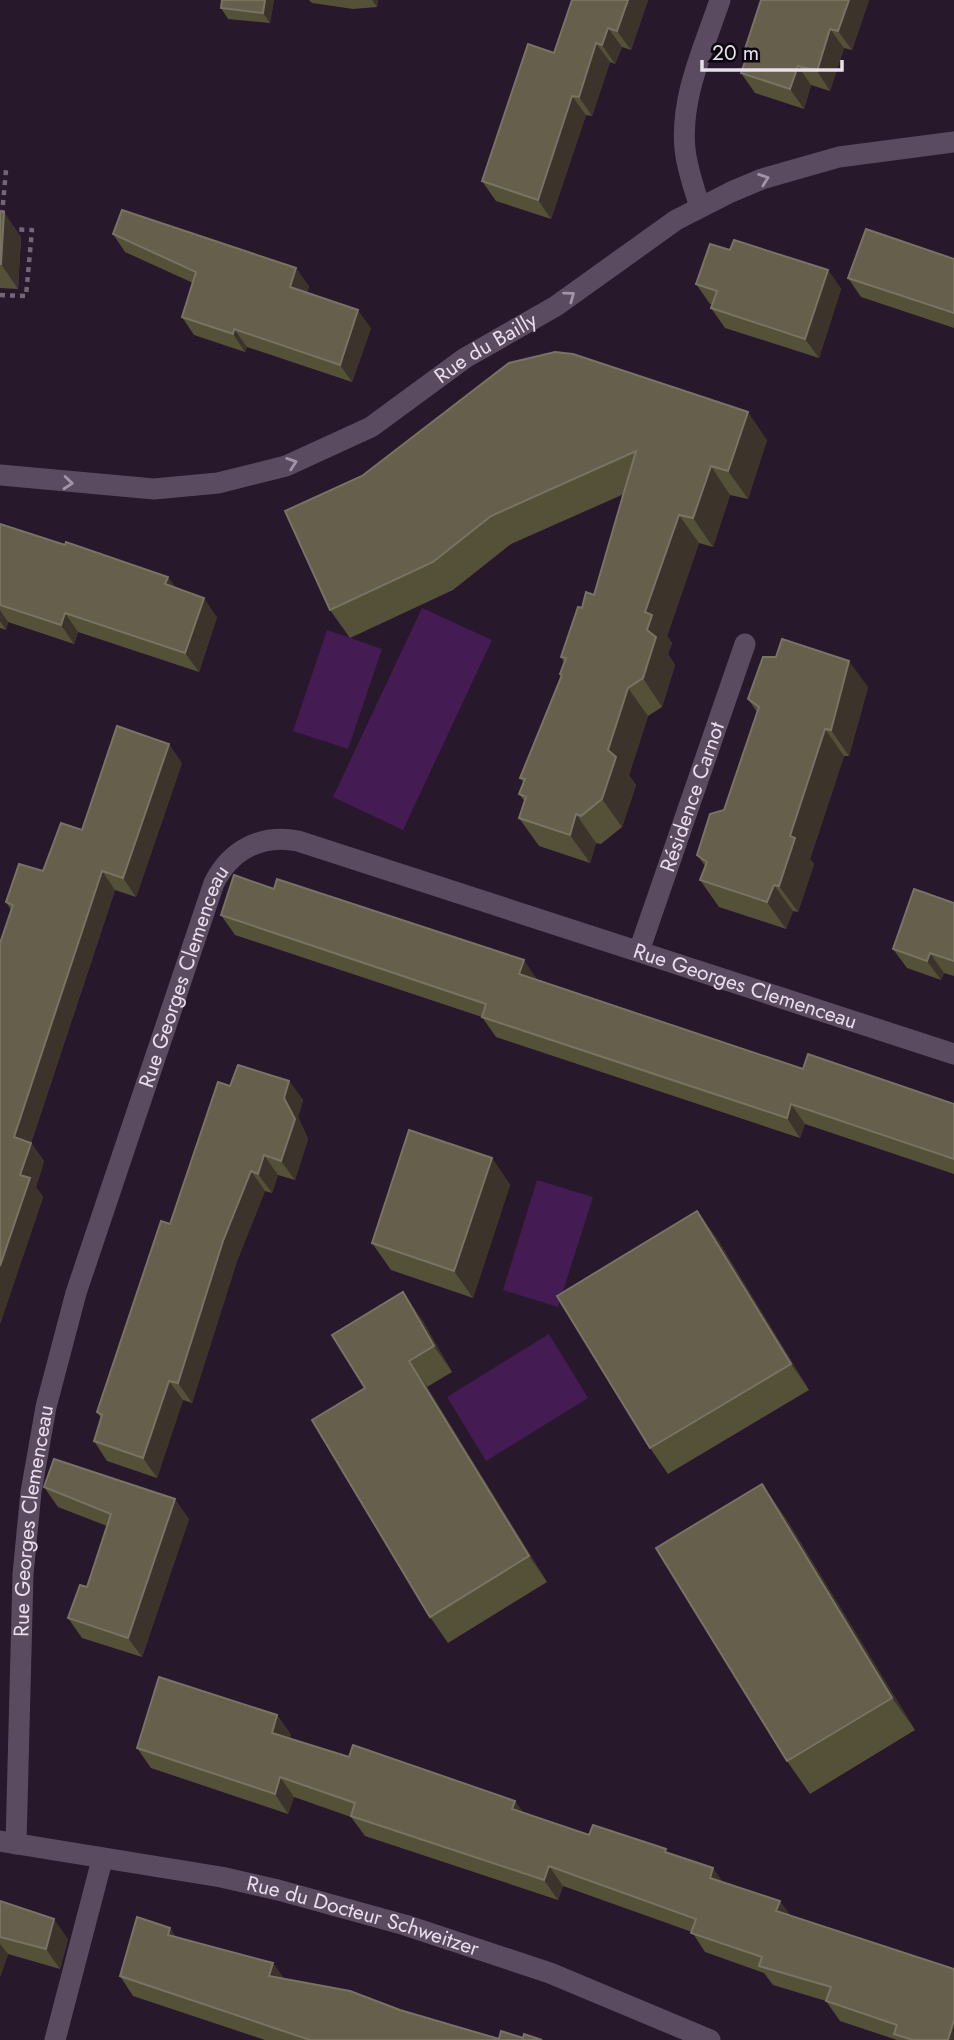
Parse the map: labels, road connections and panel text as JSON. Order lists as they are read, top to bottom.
{
  "streets": {
    "street": [
      "Rue du Bailly",
      "Résidence Carnot",
      "Rue Georges Clemenceau",
      "Rue du Docteur Schweitzer"
    ]
  },
  "crossings": [
    ["Résidence Carnot", "Rue Georges Clemenceau"],
    ["Rue Georges Clemenceau", "Rue du Docteur Schweitzer"]
  ],
  "one_way": ["Rue du Bailly"],
  "scale_bar": "20 m"
}
